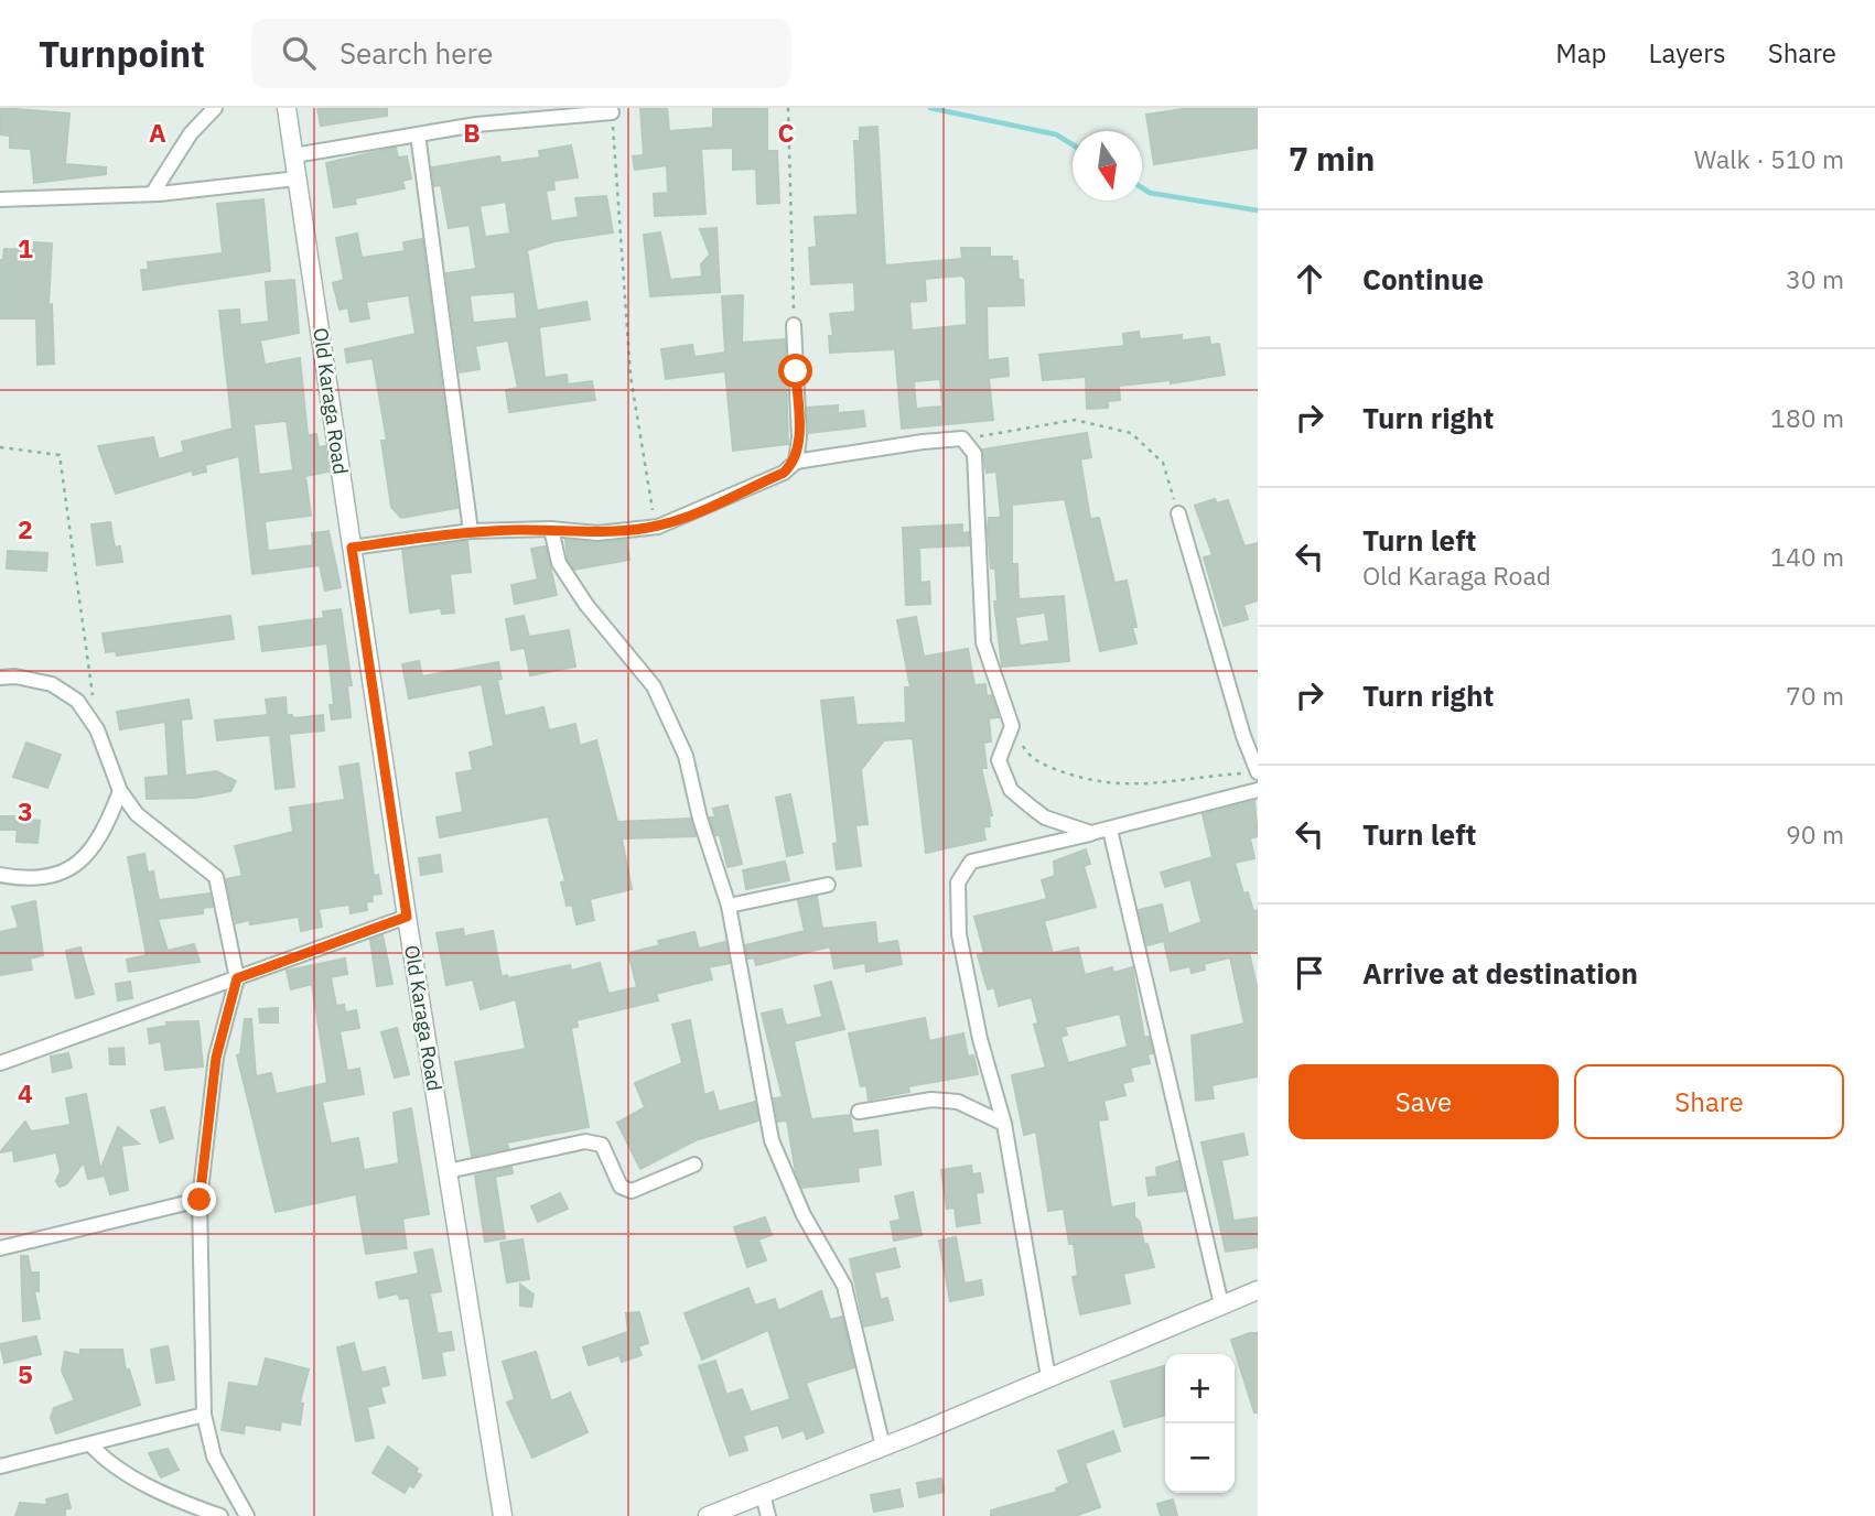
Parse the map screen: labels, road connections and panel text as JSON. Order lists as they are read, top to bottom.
{
  "streets": {
    "street": ["Old Karaga Road"]
  },
  "north": "bottom",
  "page": {
    "header": "Turnpoint",
    "search": "Search here",
    "nav": ["Map", "Layers", "Share"],
    "heading": ["7 min", "Walk · 510 m"],
    "list": [
      ["Continue", "30 m"],
      ["Turn right", "180 m"],
      ["Turn left", "Old Karaga Road", "140 m"],
      ["Turn right", "70 m"],
      ["Turn left", "90 m"],
      "Arrive at destination"
    ],
    "buttons": ["Save", "Share"],
    "map_buttons": ["+", "−"]
  },
  "grid": {
    "columns": ["A", "B", "C"],
    "rows": [
      "1",
      "2",
      "3",
      "4",
      "5"
    ]
  }
}
